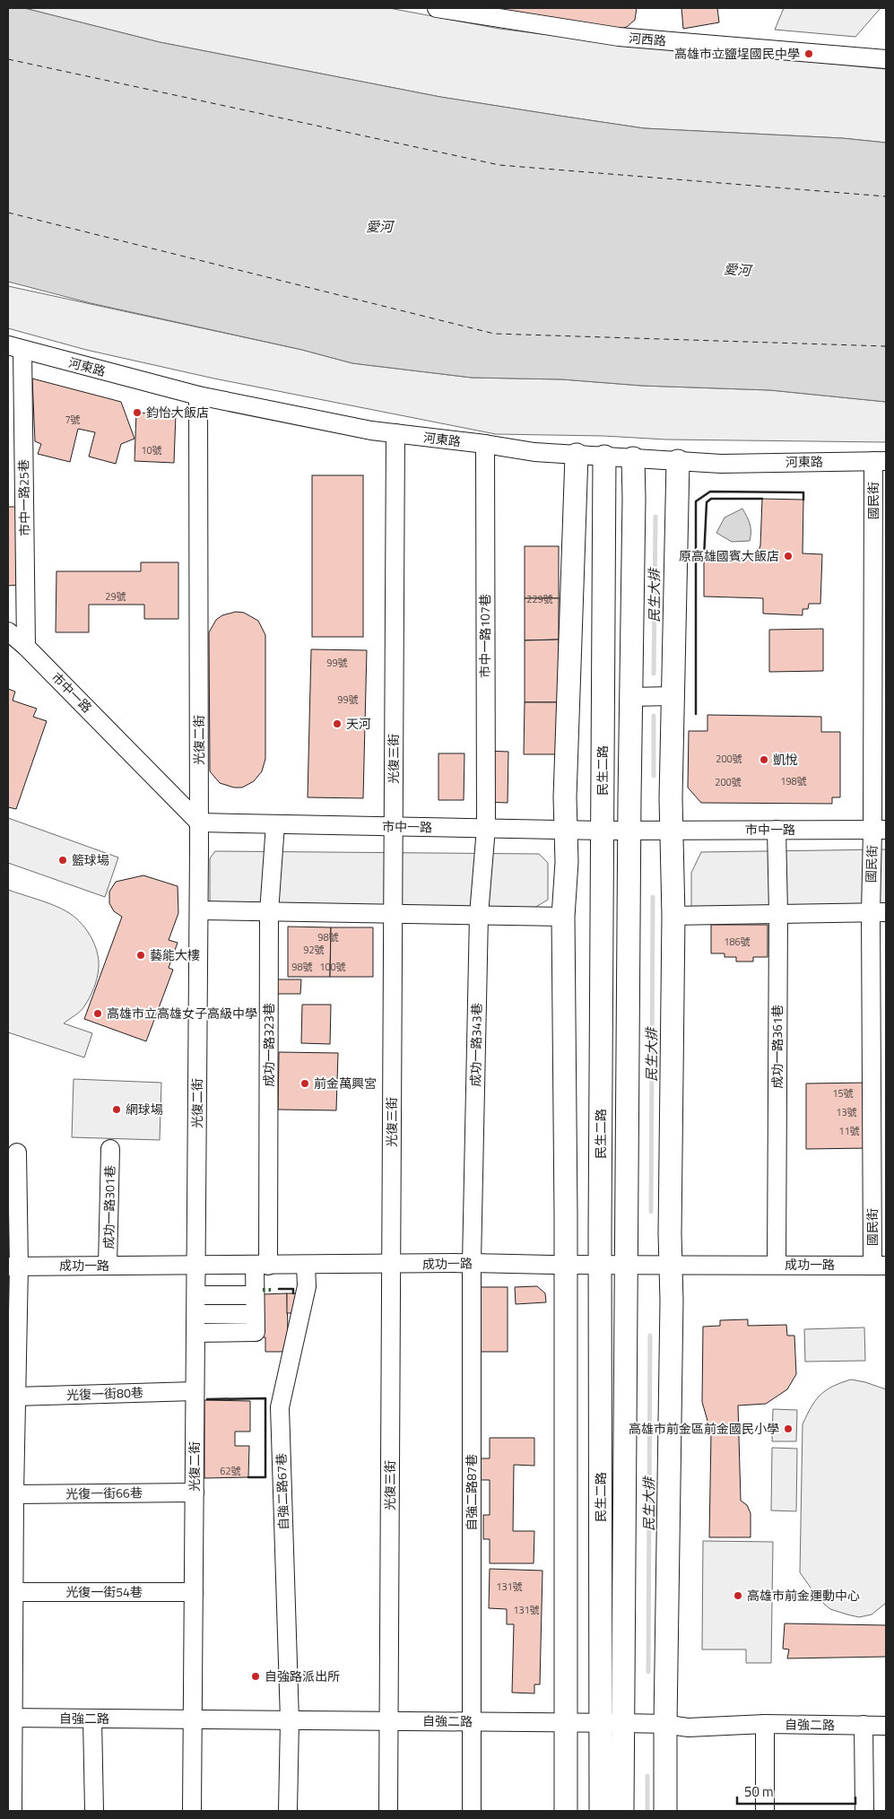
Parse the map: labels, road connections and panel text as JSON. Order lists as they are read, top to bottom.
{
  "streets": {
    "main road": ["民生二路"],
    "street": [
      "河西路",
      "河東路",
      "市中一路25巷",
      "國民街",
      "市中一路107巷",
      "市中一路",
      "光復二街",
      "光復三街",
      "成功一路323巷",
      "成功一路343巷",
      "成功一路361巷",
      "成功一路301巷",
      "成功一路",
      "光復一街80巷",
      "自強二路67巷",
      "自強二路87巷",
      "光復一街66巷",
      "光復一街54巷",
      "自強二路"
    ]
  },
  "crossings": [
    ["河東路", "市中一路25巷"],
    ["河東路", "國民街"],
    ["河東路", "市中一路107巷"],
    ["河東路", "光復二街"],
    ["河東路", "光復三街"],
    ["河東路", "民生二路"],
    ["市中一路25巷", "市中一路"],
    ["國民街", "市中一路"],
    ["國民街", "成功一路"],
    ["市中一路107巷", "市中一路"],
    ["市中一路107巷", "成功一路343巷"],
    ["市中一路", "光復二街"],
    ["市中一路", "光復三街"],
    ["市中一路", "民生二路"],
    ["市中一路", "成功一路323巷"],
    ["市中一路", "成功一路343巷"],
    ["市中一路", "成功一路361巷"],
    ["光復二街", "成功一路323巷"],
    ["光復二街", "成功一路"],
    ["光復二街", "光復一街80巷"],
    ["光復二街", "光復一街66巷"],
    ["光復二街", "光復一街54巷"],
    ["光復二街", "自強二路"],
    ["光復三街", "成功一路"],
    ["光復三街", "自強二路"],
    ["民生二路", "成功一路"],
    ["民生二路", "自強二路"],
    ["成功一路323巷", "成功一路"],
    ["成功一路343巷", "成功一路"],
    ["成功一路343巷", "自強二路87巷"],
    ["成功一路361巷", "成功一路"],
    ["成功一路301巷", "成功一路"],
    ["成功一路", "自強二路67巷"],
    ["成功一路", "自強二路87巷"],
    ["自強二路67巷", "自強二路"],
    ["自強二路87巷", "自強二路"]
  ],
  "water": ["愛河", "民生大排"],
  "places": [
    "高雄市立鹽埕國民中學",
    "鈞怡大飯店",
    "原高雄國賓大飯店",
    "天河",
    "凱悅",
    "籃球場",
    "藝能大樓",
    "高雄市立高雄女子高級中學",
    "前金萬興宮",
    "網球場",
    "高雄市前金區前金國民小學",
    "高雄市前金運動中心",
    "自強路派出所"
  ],
  "house_numbers": [
    "7號",
    "10號",
    "29號",
    "229號",
    "99號",
    "99號",
    "200號",
    "198號",
    "200號",
    "98號",
    "186號",
    "92號",
    "98號",
    "100號",
    "15號",
    "13號",
    "11號",
    "62號",
    "131號",
    "131號"
  ],
  "scale_bar": "50 m"
}
